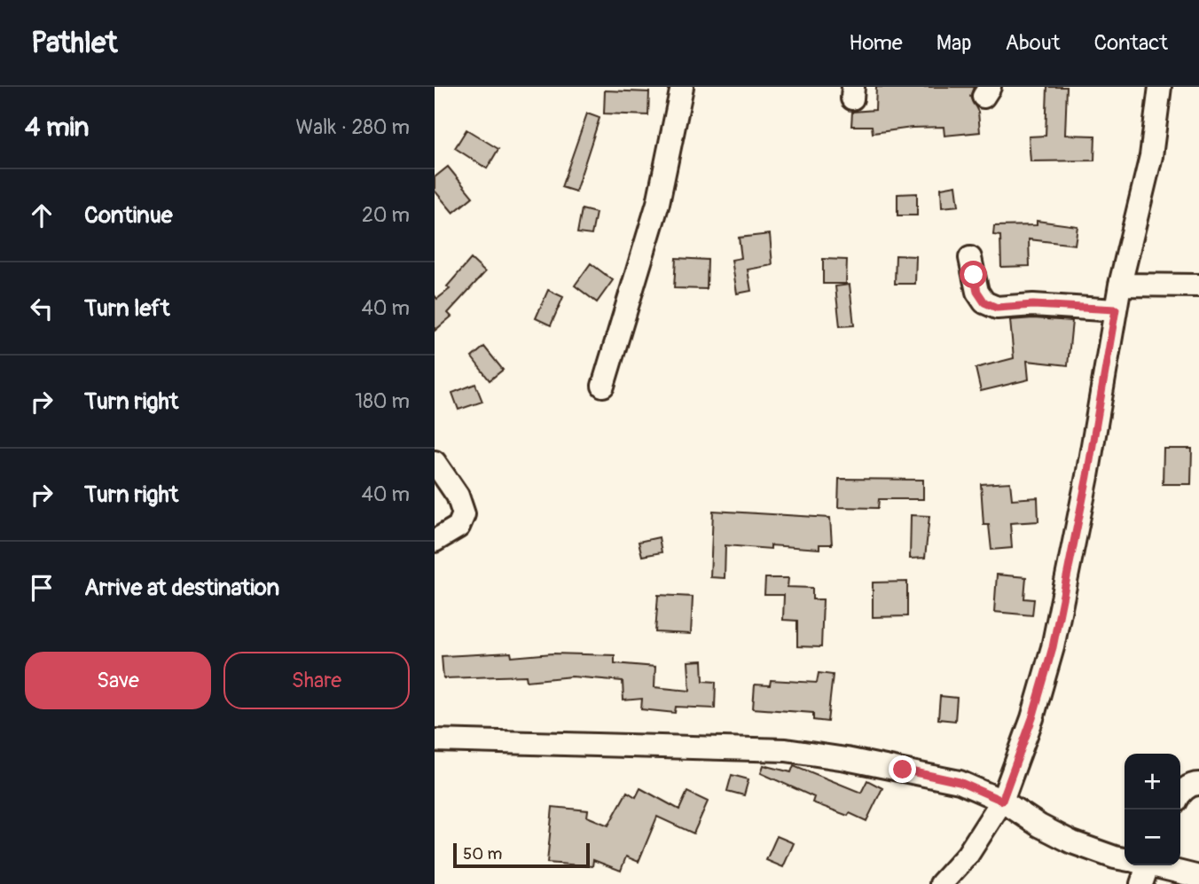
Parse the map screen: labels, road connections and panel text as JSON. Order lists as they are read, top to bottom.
{
  "scale_bar": "50 m",
  "page": {
    "header": "Pathlet",
    "nav": [
      "Home",
      "Map",
      "About",
      "Contact"
    ],
    "heading": ["4 min", "Walk · 280 m"],
    "list": [
      ["Continue", "20 m"],
      ["Turn left", "40 m"],
      ["Turn right", "180 m"],
      ["Turn right", "40 m"],
      "Arrive at destination"
    ],
    "buttons": ["Save", "Share"],
    "map_buttons": ["+", "−"],
    "scale": "50 m"
  }
}
